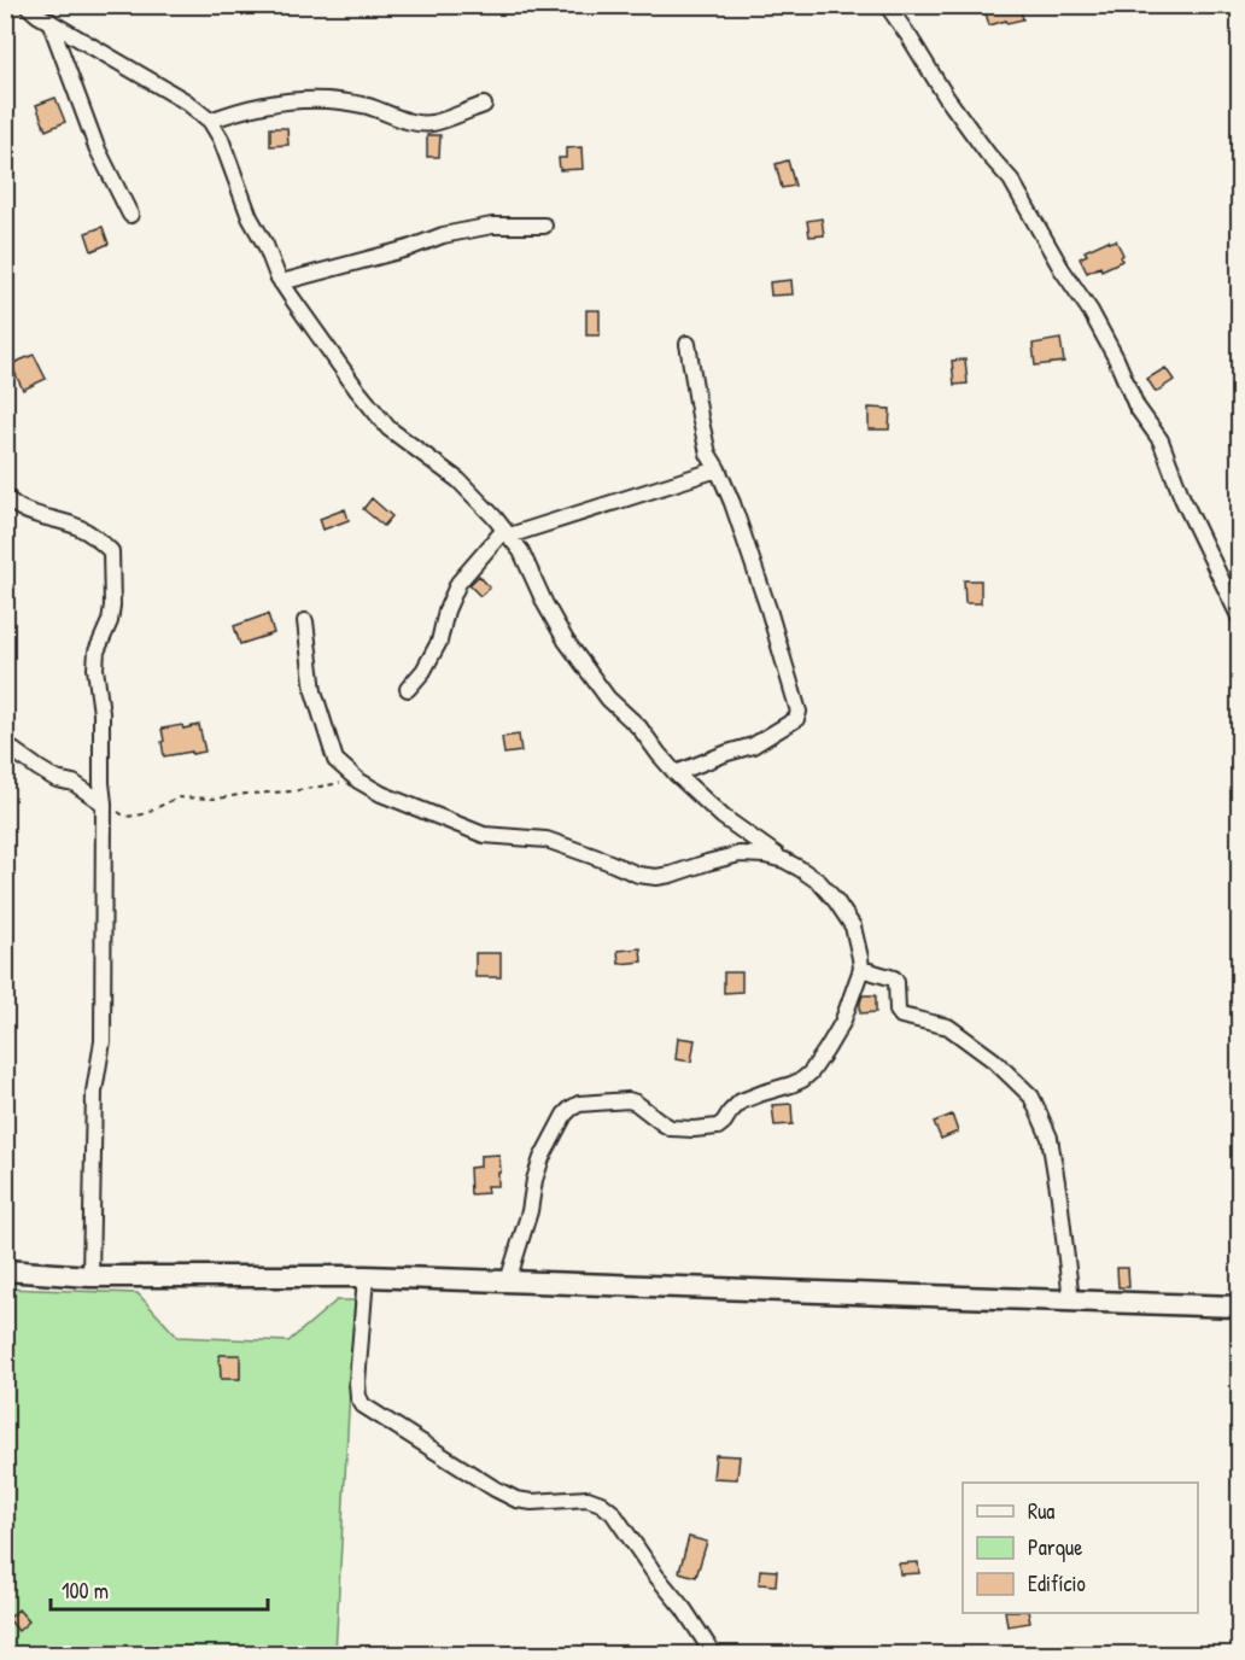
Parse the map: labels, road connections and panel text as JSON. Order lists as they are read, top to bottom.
{
  "legend": ["Rua", "Parque", "Edifício"],
  "scale_bar": "100 m"
}
